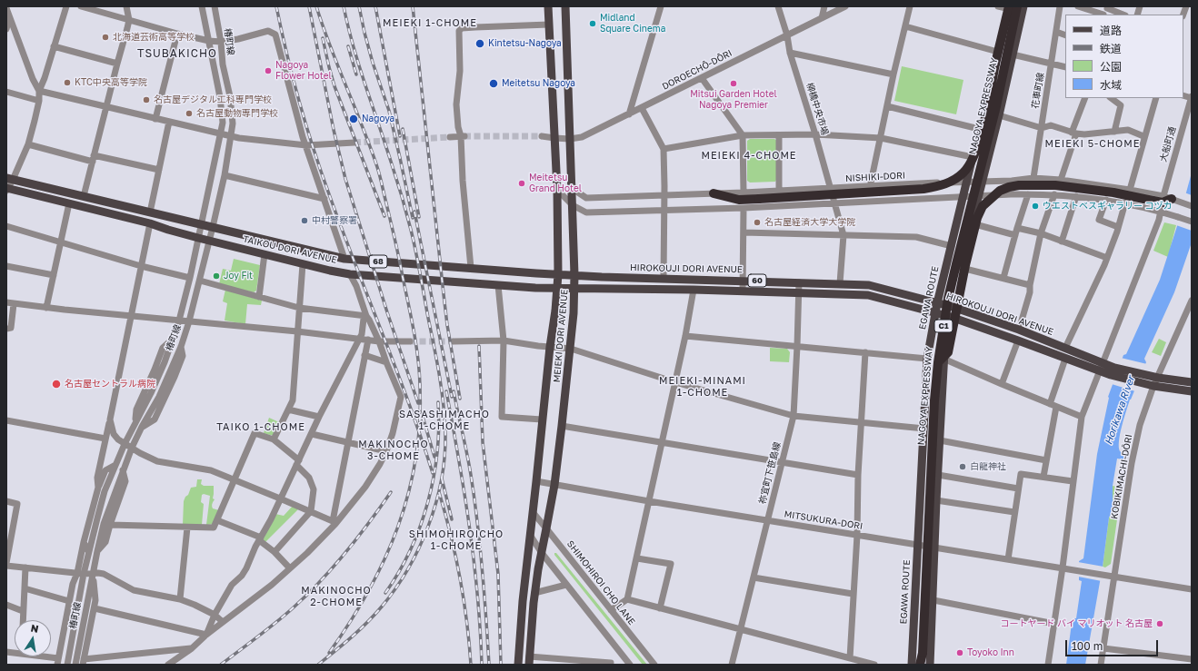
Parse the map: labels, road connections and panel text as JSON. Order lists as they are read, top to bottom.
{
  "streets": {
    "highway": ["NAGOYA EXPRESSWAY", "C1"],
    "main road": [
      "TAIKOU DORI AVENUE",
      "68",
      "HIROKOUJI DORI AVENUE",
      "60",
      "EGAWA ROUTE",
      "MEIEKI DORI AVENUE"
    ],
    "street": [
      "椿町線",
      "DOROECHŌ-DŌRI",
      "花車町線",
      "柳橋中央市場",
      "大船町通",
      "NISHIKI-DORI",
      "祢宜町下笹島線",
      "KOBIKIMACHI-DŌRI",
      "MITSUKURA-DORI",
      "SHIMOHIROI CHO LANE"
    ]
  },
  "crossings": [
    ["椿町線", "TAIKOU DORI AVENUE"],
    ["DOROECHŌ-DŌRI", "柳橋中央市場"],
    ["DOROECHŌ-DŌRI", "MEIEKI DORI AVENUE"],
    ["花車町線", "NISHIKI-DORI"],
    ["柳橋中央市場", "NISHIKI-DORI"],
    ["大船町通", "NISHIKI-DORI"],
    ["大船町通", "HIROKOUJI DORI AVENUE"],
    ["大船町通", "MITSUKURA-DORI"],
    ["NISHIKI-DORI", "EGAWA ROUTE"],
    ["NISHIKI-DORI", "MEIEKI DORI AVENUE"],
    ["TAIKOU DORI AVENUE", "HIROKOUJI DORI AVENUE"],
    ["TAIKOU DORI AVENUE", "MEIEKI DORI AVENUE"],
    ["HIROKOUJI DORI AVENUE", "EGAWA ROUTE"],
    ["HIROKOUJI DORI AVENUE", "MEIEKI DORI AVENUE"],
    ["HIROKOUJI DORI AVENUE", "祢宜町下笹島線"],
    ["HIROKOUJI DORI AVENUE", "KOBIKIMACHI-DŌRI"],
    ["EGAWA ROUTE", "MITSUKURA-DORI"],
    ["MEIEKI DORI AVENUE", "MITSUKURA-DORI"],
    ["MEIEKI DORI AVENUE", "SHIMOHIROI CHO LANE"],
    ["祢宜町下笹島線", "MITSUKURA-DORI"],
    ["KOBIKIMACHI-DŌRI", "MITSUKURA-DORI"]
  ],
  "districts": [
    "MEIEKI 1-CHOME",
    "TSUBAKICHO",
    "MEIEKI 5-CHOME",
    "MEIEKI 4-CHOME",
    "MEIEKI-MINAMI 1-CHOME",
    "SASASHIMACHO 1-CHOME",
    "TAIKO 1-CHOME",
    "MAKINOCHO 3-CHOME",
    "SHIMOHIROICHO 1-CHOME",
    "MAKINOCHO 2-CHOME"
  ],
  "water": ["Horikawa River"],
  "places": [
    "Midland Square Cinema",
    "北海道芸術高等学校",
    "Kintetsu-Nagoya",
    "Nagoya Flower Hotel",
    "KTC中央高等学院",
    "Meitetsu Nagoya",
    "Mitsui Garden Hotel Nagoya Premier",
    "名古屋デジタル工科専門学校",
    "名古屋動物専門学校",
    "Nagoya",
    "Meitetsu Grand Hotel",
    "ウエストベスギャラリー コヅカ",
    "中村警察署",
    "名古屋経済大学大学院",
    "Joy Fit",
    "名古屋セントラル病院",
    "白龍神社",
    "コートヤード バイ マリオット 名古屋",
    "Toyoko Inn"
  ],
  "legend": [
    "道路",
    "鉄道",
    "公園",
    "水域"
  ],
  "scale_bar": "100 m",
  "north": "top"
}
